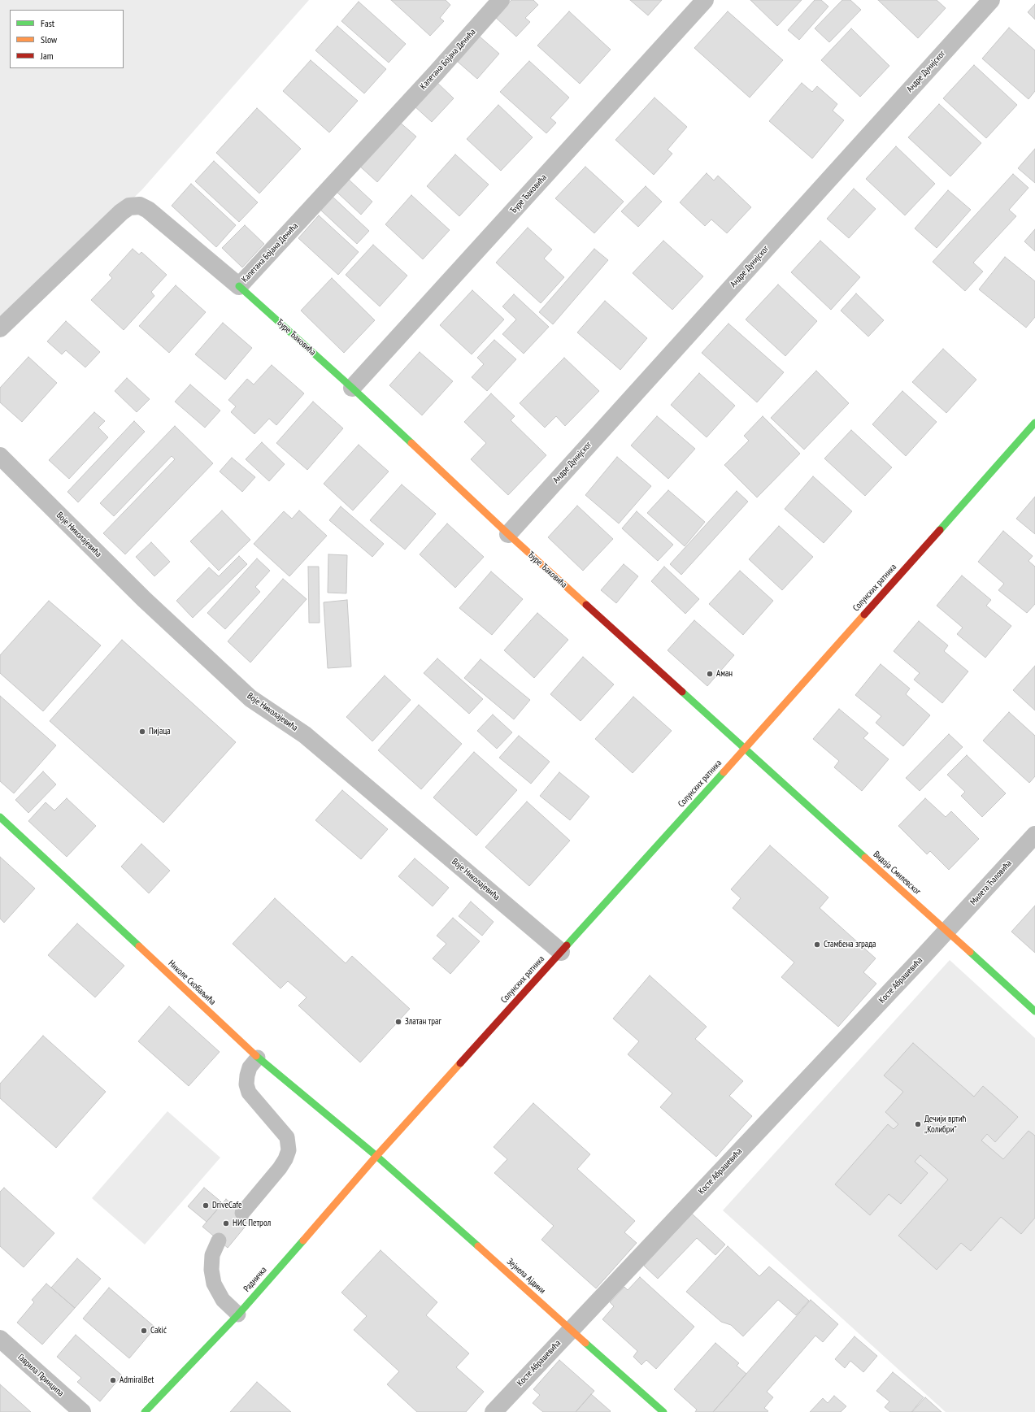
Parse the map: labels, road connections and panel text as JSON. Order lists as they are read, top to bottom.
{
  "streets": {
    "street": [
      "Капетана Бојана Денића",
      "Андре Дунијског",
      "Ђуре Ђаковића",
      "Воје Николајевића",
      "Солунских ратника",
      "Видоја Смилевског",
      "Милета Ћаловића",
      "Косте Абрашевића",
      "Николе Скобаљића",
      "Зејнела Ајдини",
      "Радничка",
      "Гаврила Принципа"
    ]
  },
  "crossings": [
    ["Капетана Бојана Денића", "Ђуре Ђаковића"],
    ["Андре Дунијског", "Ђуре Ђаковића"],
    ["Ђуре Ђаковића", "Солунских ратника"],
    ["Ђуре Ђаковића", "Видоја Смилевског"],
    ["Воје Николајевића", "Солунских ратника"],
    ["Солунских ратника", "Видоја Смилевског"],
    ["Солунских ратника", "Николе Скобаљића"],
    ["Солунских ратника", "Зејнела Ајдини"],
    ["Солунских ратника", "Радничка"],
    ["Видоја Смилевског", "Милета Ћаловића"],
    ["Видоја Смилевског", "Косте Абрашевића"],
    ["Милета Ћаловића", "Косте Абрашевића"],
    ["Косте Абрашевића", "Зејнела Ајдини"],
    ["Николе Скобаљића", "Зејнела Ајдини"],
    ["Николе Скобаљића", "Радничка"],
    ["Зејнела Ајдини", "Радничка"]
  ],
  "places": [
    "Аман",
    "Пијаца",
    "Стамбена зграда",
    "Златан траг",
    "Дечији вртић „Колибри”",
    "DriveCafe",
    "НИС Петрол",
    "Cakić",
    "AdmiralBet"
  ],
  "legend": ["Fast", "Slow", "Jam"]
}
